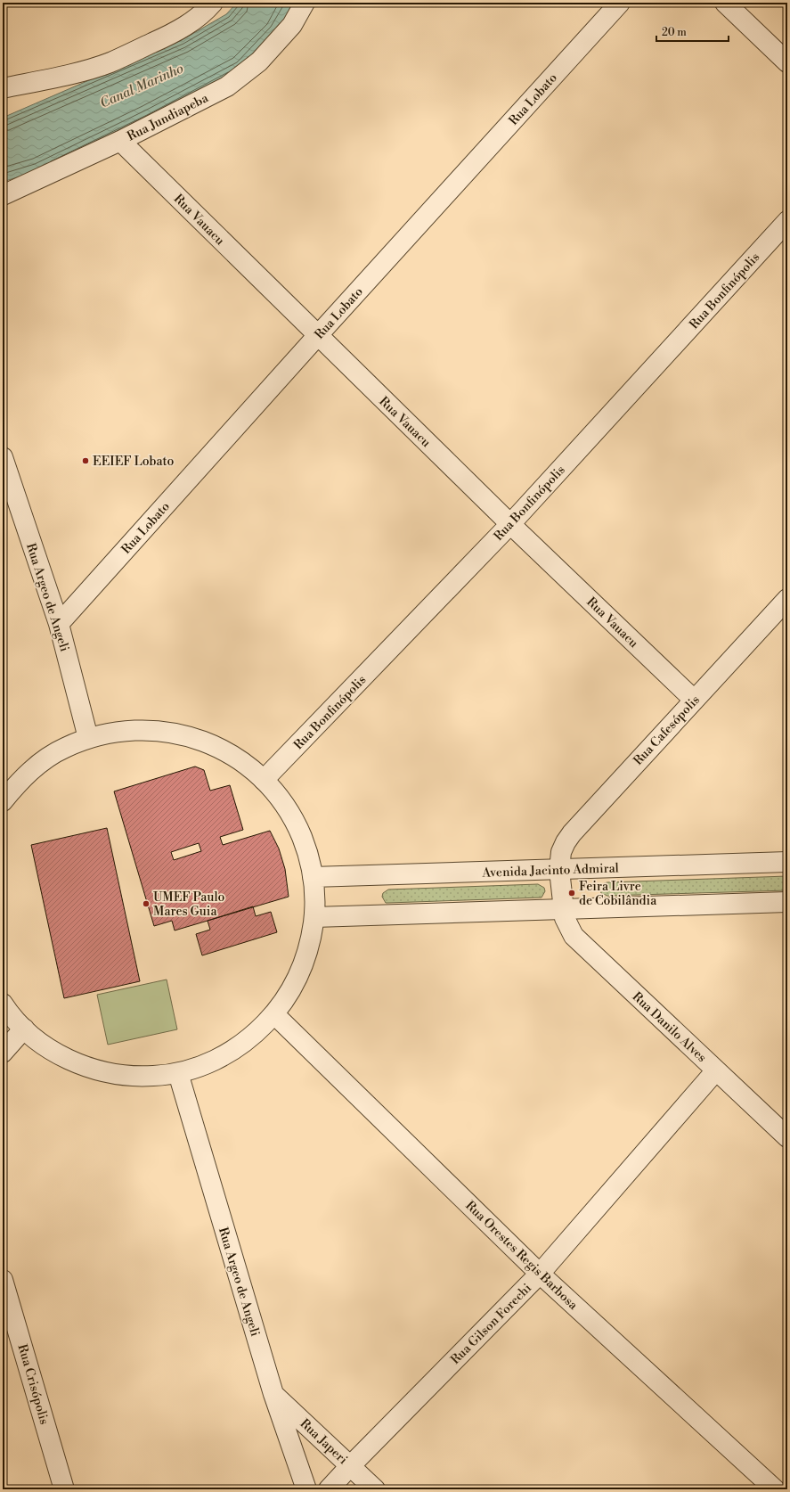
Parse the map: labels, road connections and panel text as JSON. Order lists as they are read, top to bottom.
{
  "streets": {
    "street": [
      "Rua Lobato",
      "Rua Jundiapeba",
      "Rua Vauacu",
      "Rua Bonfinópolis",
      "Rua Argeo de Angeli",
      "Rua Cafesópolis",
      "Avenida Jacinto Admiral",
      "Rua Danilo Alves",
      "Rua Orestes Regis Barbosa",
      "Rua Gilson Forechi",
      "Rua Crisópolis",
      "Rua Japeri"
    ]
  },
  "crossings": [
    ["Rua Lobato", "Rua Vauacu"],
    ["Rua Lobato", "Rua Argeo de Angeli"],
    ["Rua Jundiapeba", "Rua Vauacu"],
    ["Rua Vauacu", "Rua Bonfinópolis"],
    ["Rua Vauacu", "Rua Cafesópolis"],
    ["Rua Argeo de Angeli", "Rua Japeri"],
    ["Rua Cafesópolis", "Avenida Jacinto Admiral"],
    ["Rua Cafesópolis", "Rua Danilo Alves"],
    ["Rua Danilo Alves", "Rua Gilson Forechi"],
    ["Rua Orestes Regis Barbosa", "Rua Gilson Forechi"],
    ["Rua Gilson Forechi", "Rua Japeri"]
  ],
  "water": ["Canal Marinho"],
  "places": ["EEIEF Lobato", "Feira Livre de Cobilândia", "UMEF Paulo Mares Guia"],
  "scale_bar": "20 m"
}
